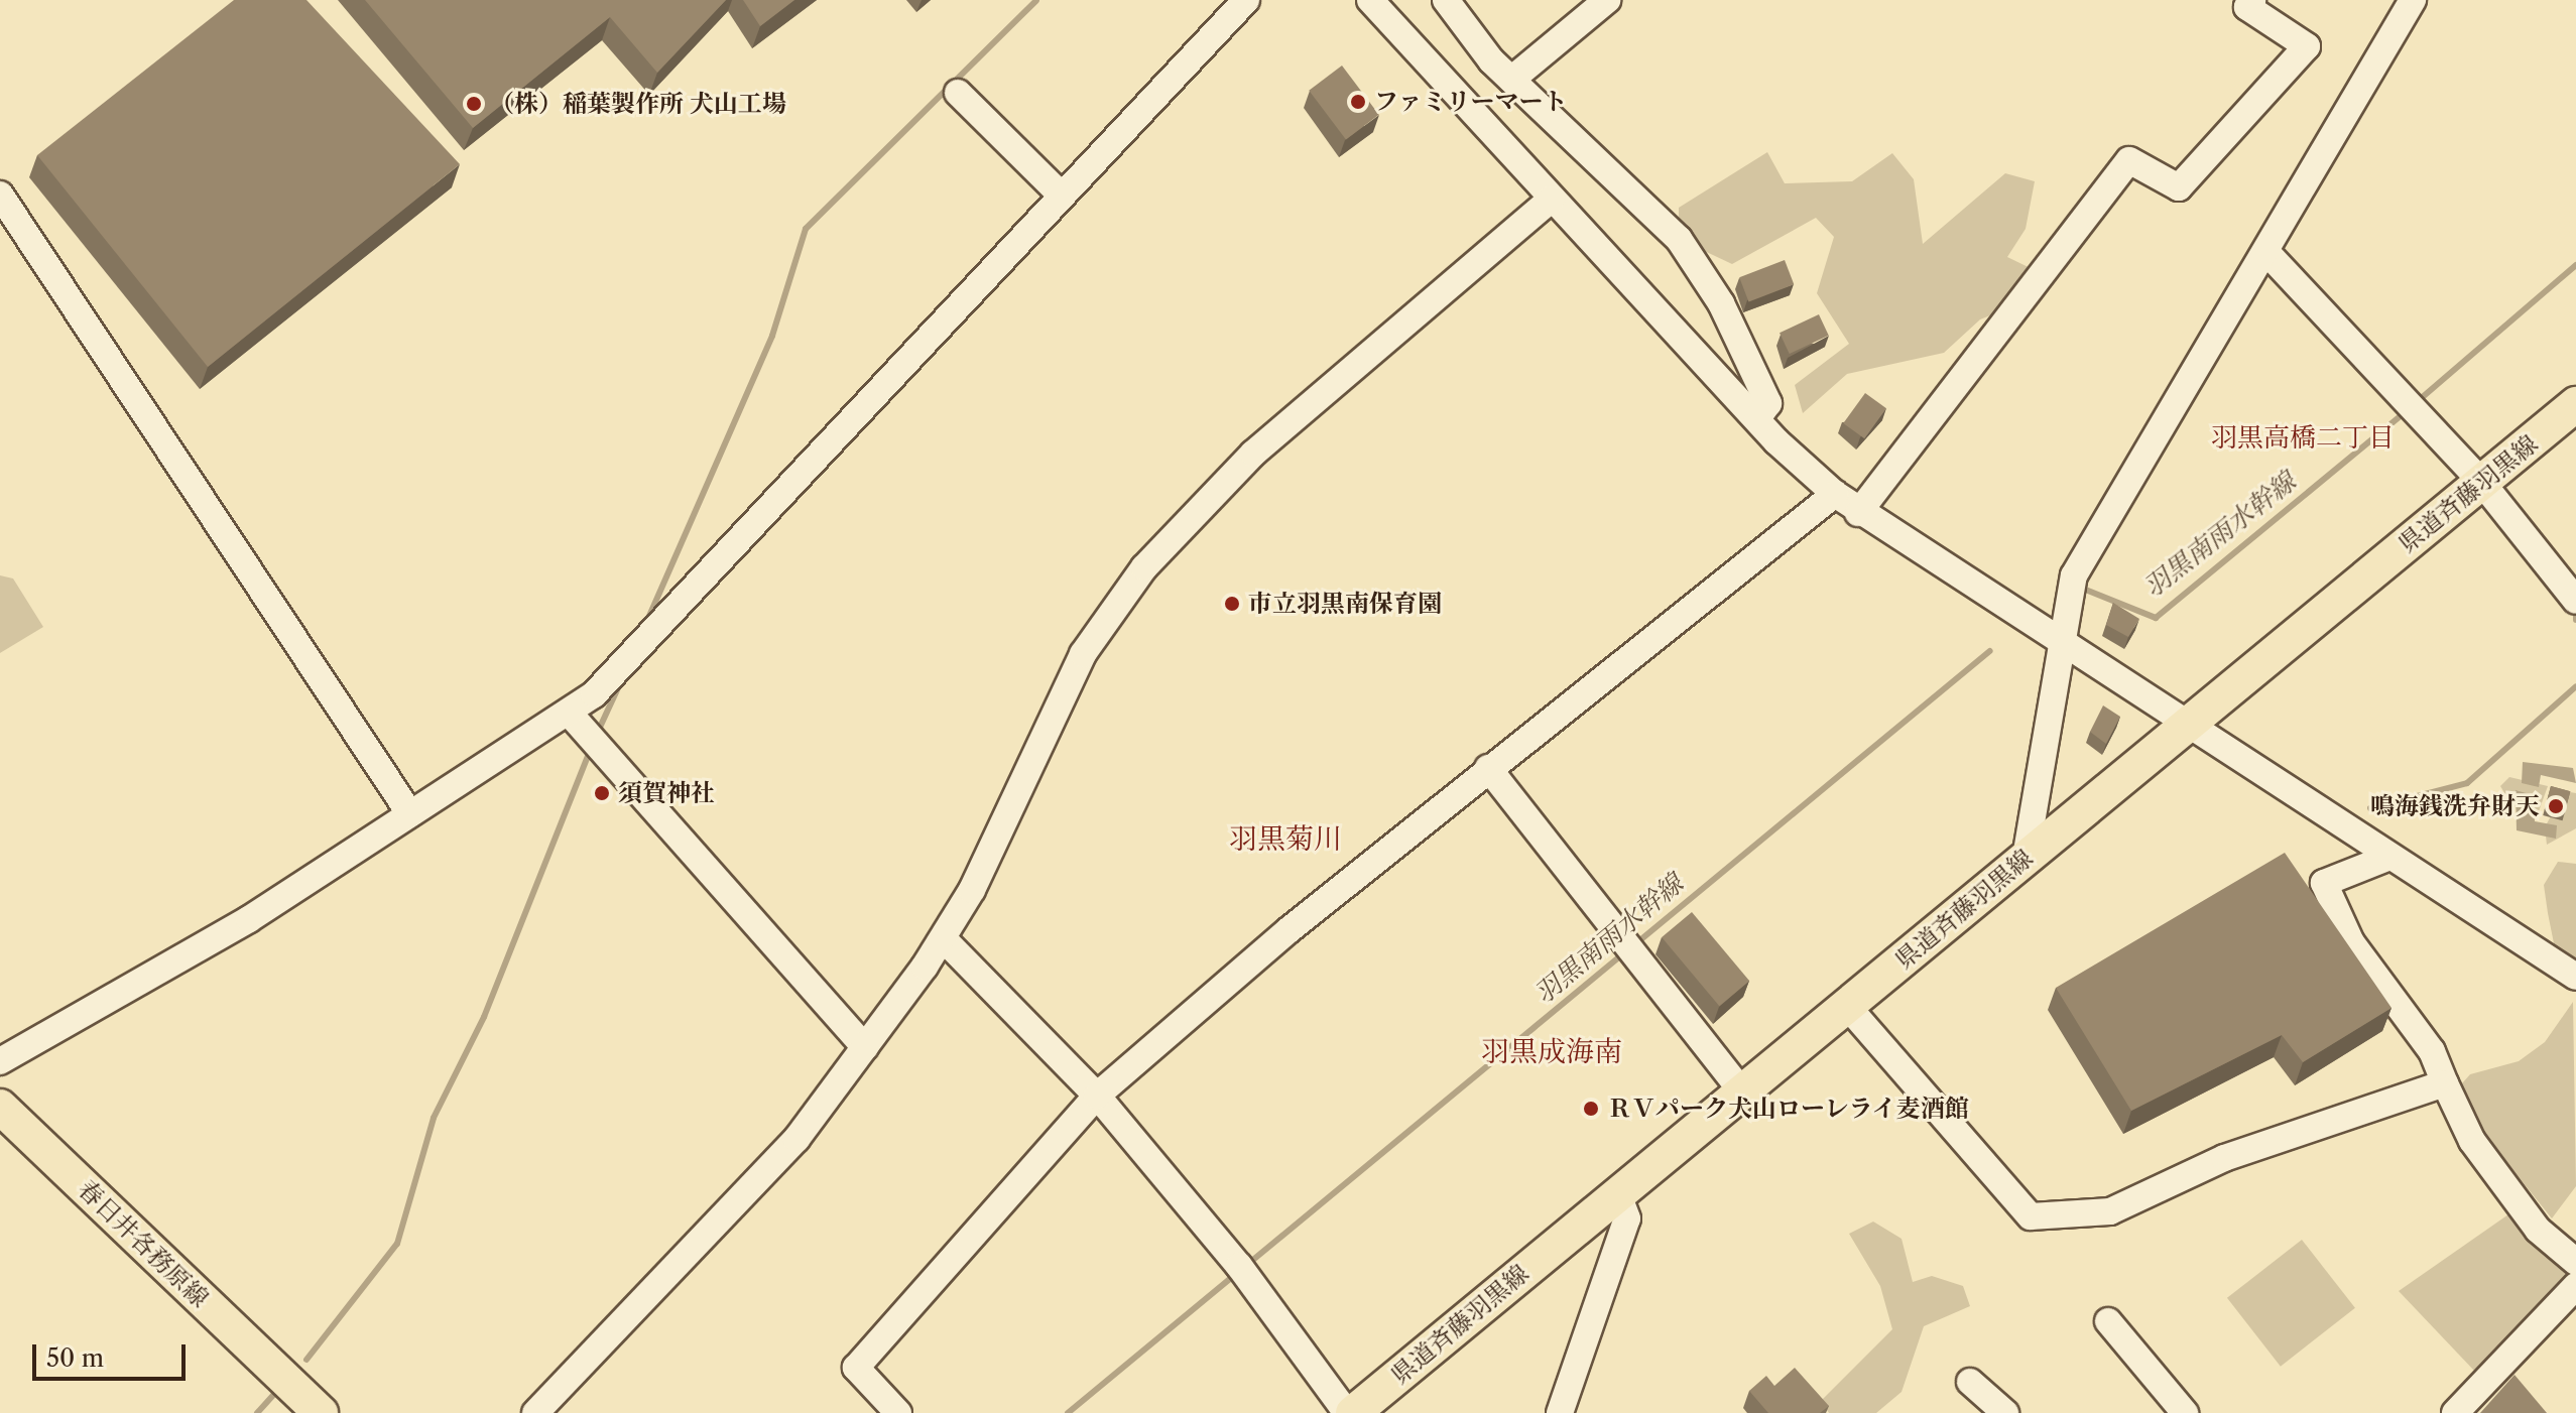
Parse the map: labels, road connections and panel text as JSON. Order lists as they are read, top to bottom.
{
  "streets": {
    "main road": ["県道斉藤羽黒線", "春日井各務原線"]
  },
  "districts": ["羽黒高橋二丁目", "羽黒菊川", "羽黒成海南"],
  "water": ["羽黒南雨水幹線"],
  "places": [
    "ファミリーマート",
    "（株）稲葉製作所 犬山工場",
    "市立羽黒南保育園",
    "須賀神社",
    "鳴海銭洗弁財天",
    "ＲＶパーク犬山ローレライ麦酒館"
  ],
  "scale_bar": "50 m"
}
